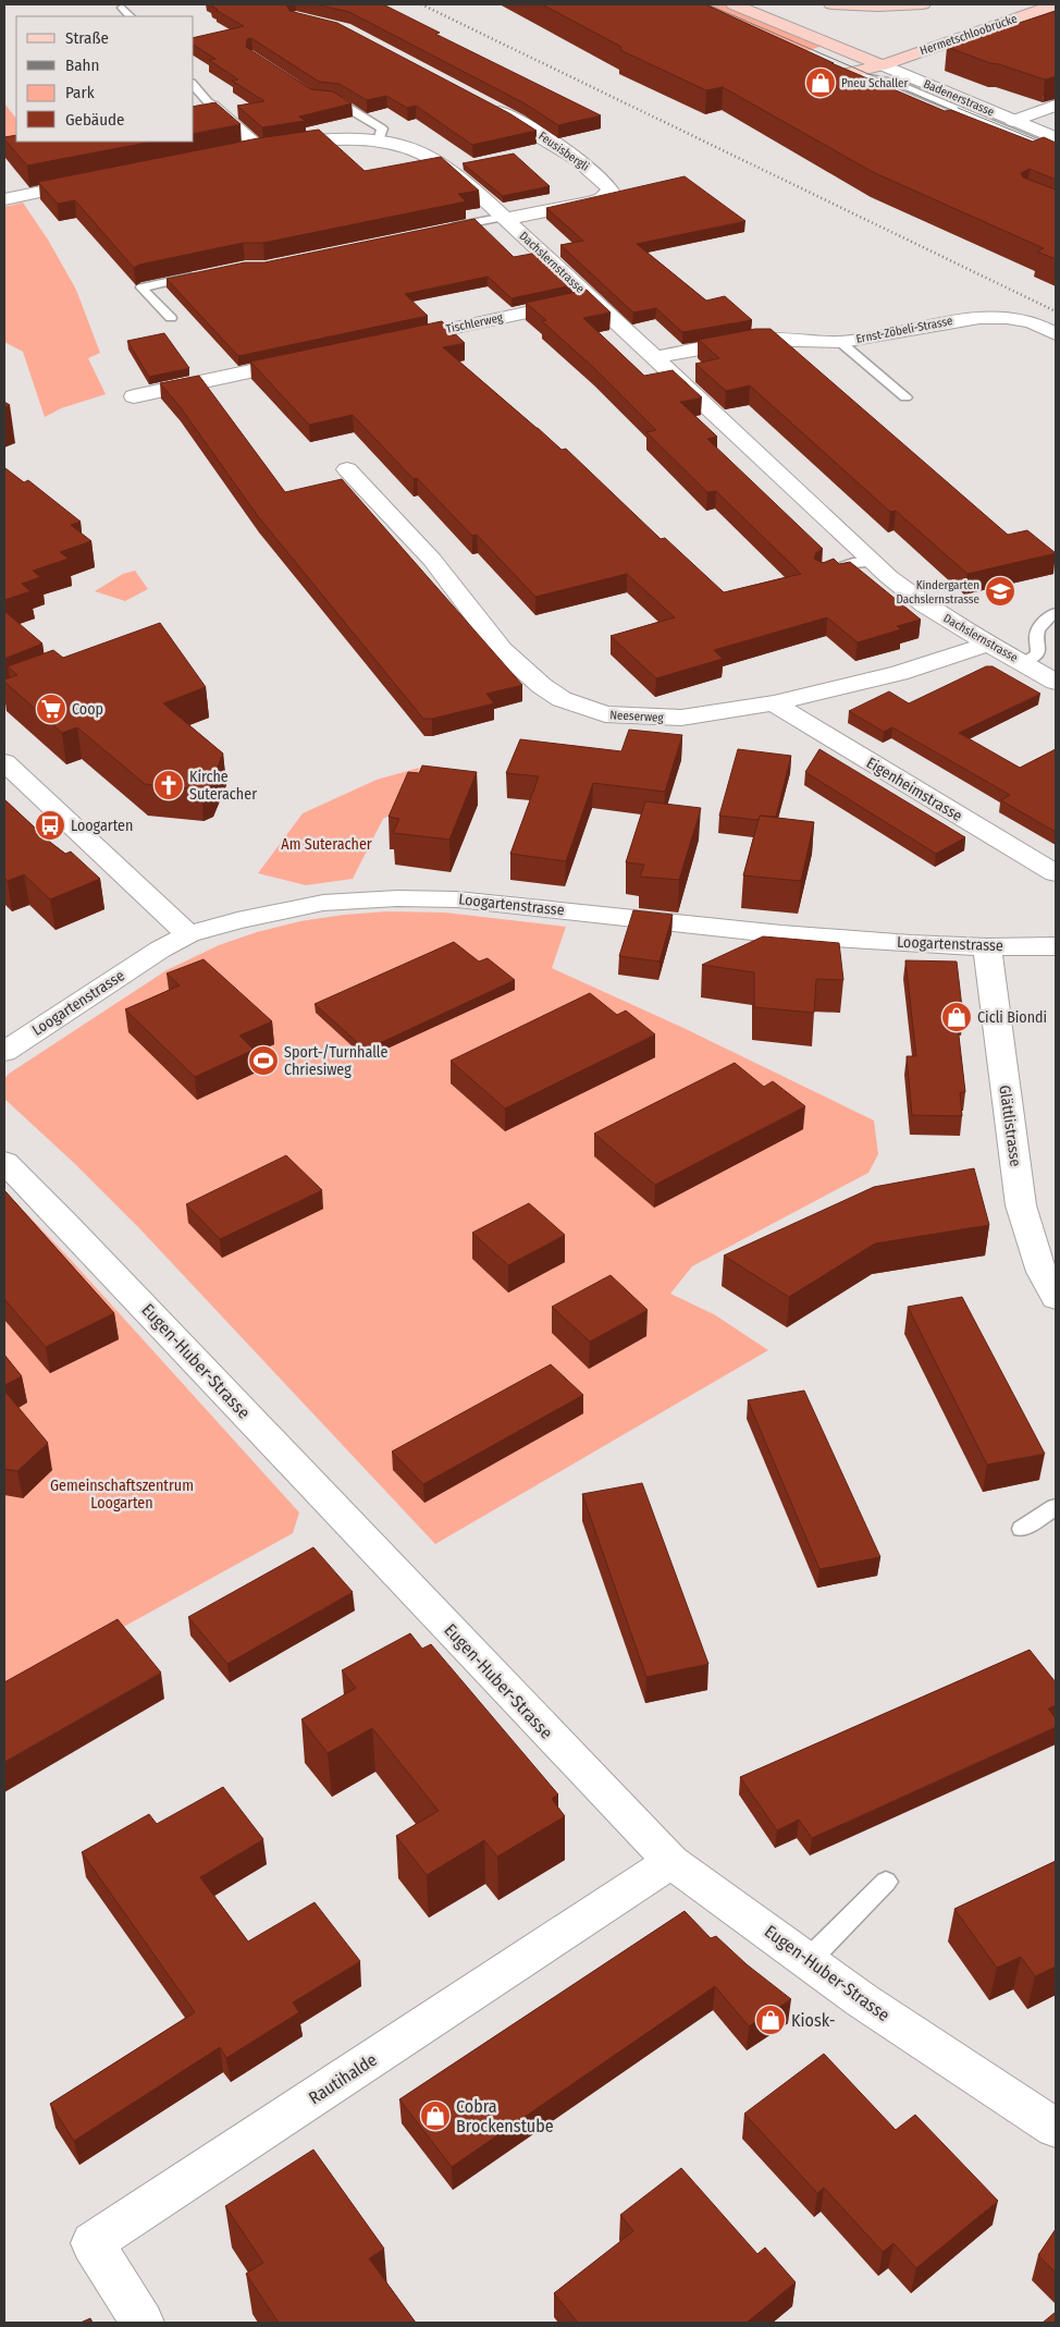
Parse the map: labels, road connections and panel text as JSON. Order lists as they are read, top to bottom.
{
  "streets": {
    "main road": ["Hermetschloobrücke", "Badenerstrasse"],
    "street": [
      "Feusisbergli",
      "Dachslernstrasse",
      "Tischlerweg",
      "Ernst-Zöbeli-Strasse",
      "Neeserweg",
      "Eigenheimstrasse",
      "Loogartenstrasse",
      "Glättlistrasse",
      "Eugen-Huber-Strasse",
      "Rautihalde"
    ]
  },
  "crossings": [
    ["Hermetschloobrücke", "Badenerstrasse"],
    ["Feusisbergli", "Dachslernstrasse"],
    ["Dachslernstrasse", "Tischlerweg"],
    ["Dachslernstrasse", "Ernst-Zöbeli-Strasse"],
    ["Dachslernstrasse", "Neeserweg"],
    ["Neeserweg", "Eigenheimstrasse"],
    ["Loogartenstrasse", "Glättlistrasse"],
    ["Eugen-Huber-Strasse", "Rautihalde"]
  ],
  "parks": ["Am Suteracher", "Gemeinschaftszentrum Loogarten"],
  "places": {
    "shop": [
      "Pneu Schaller",
      "Cicli Biondi",
      "Kiosk-",
      "Cobra Brockenstube"
    ],
    "school or university": ["Kindergarten Dachslernstrasse"],
    "supermarket": ["Coop"],
    "church": ["Kirche Suteracher"],
    "bus stop": ["Loogarten"],
    "sports": ["Sport-/Turnhalle Chriesiweg"]
  },
  "legend": [
    "Straße",
    "Bahn",
    "Park",
    "Gebäude"
  ]
}
